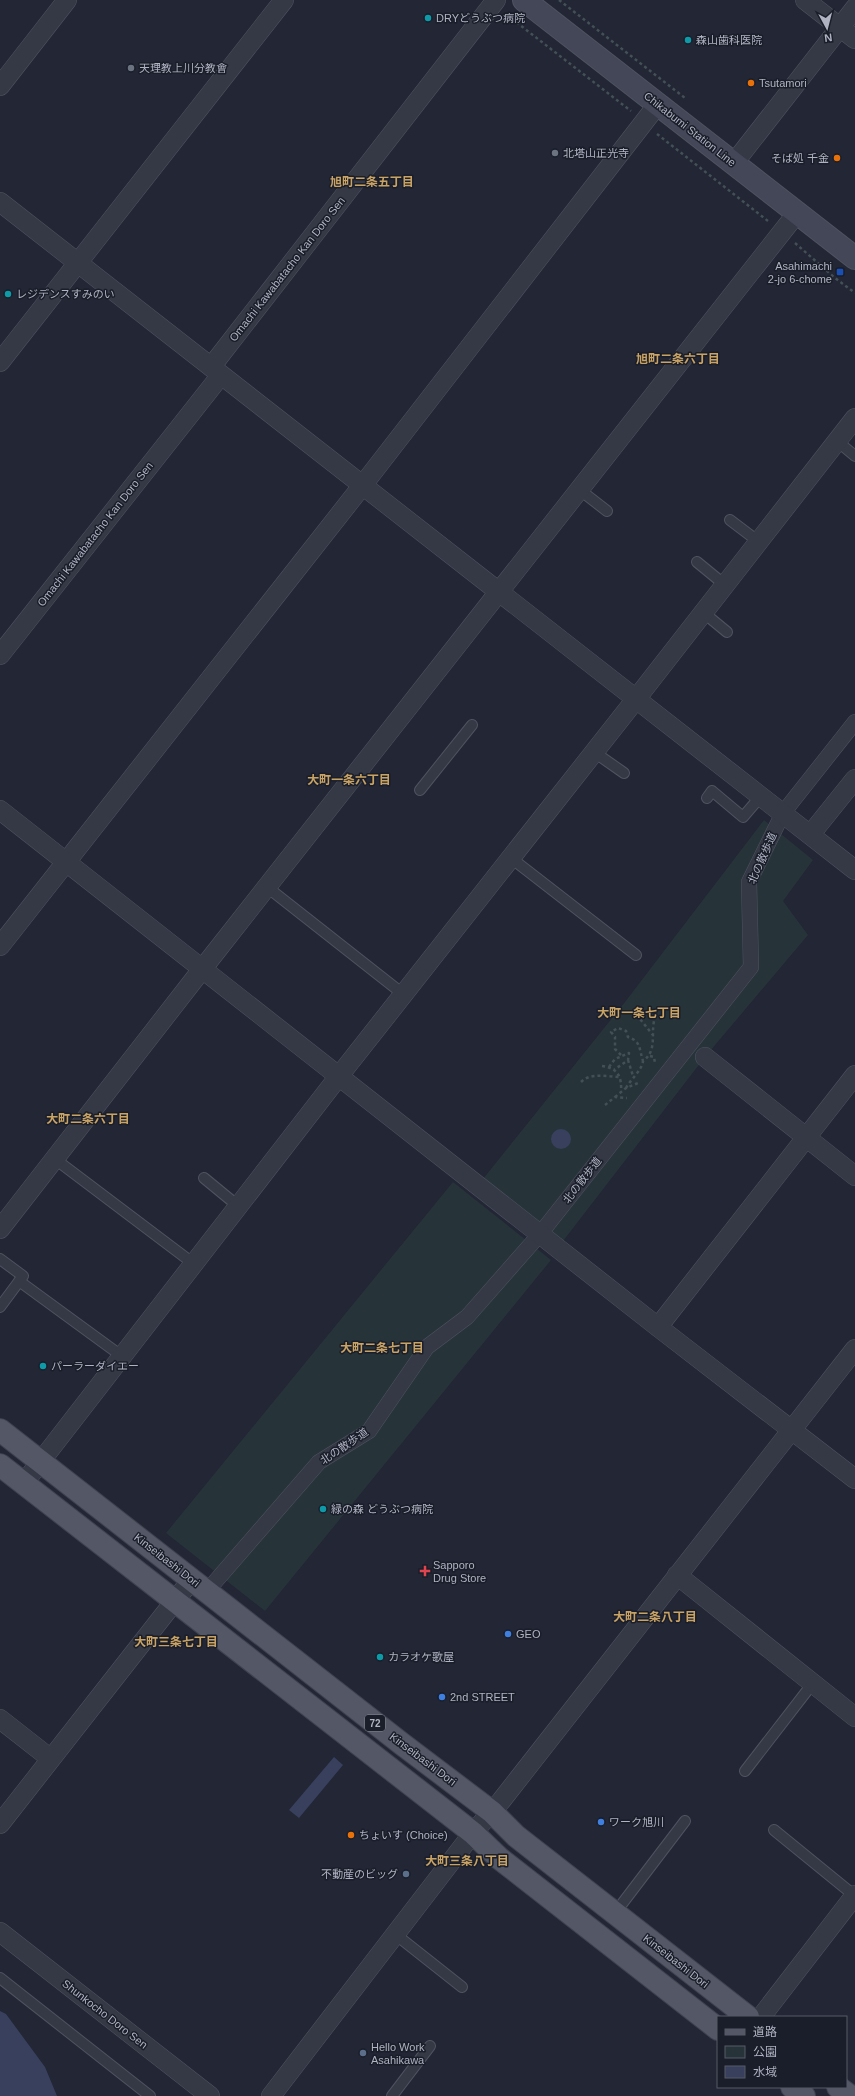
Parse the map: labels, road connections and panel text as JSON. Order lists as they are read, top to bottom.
{
  "streets": {
    "main road": ["Chikabumi Station Line", "Kinseibashi Dori", "72"],
    "street": ["Omachi Kawabatacho Kan Doro Sen", "北の散歩道", "Shunkocho Doro Sen"]
  },
  "districts": [
    "旭町二条五丁目",
    "旭町二条六丁目",
    "大町一条六丁目",
    "大町一条七丁目",
    "大町二条六丁目",
    "大町二条七丁目",
    "大町二条八丁目",
    "大町三条七丁目",
    "大町三条八丁目"
  ],
  "places": {
    "other": [
      "DRYどうぶつ病院",
      "森山歯科医院",
      "天理教上川分教會",
      "Tsutamori",
      "北塔山正光寺",
      "そば処 千金",
      "レジデンスすみのい",
      "パーラーダイエー",
      "緑の森 どうぶつ病院",
      "GEO",
      "カラオケ歌屋",
      "2nd STREET",
      "ワーク旭川",
      "ちょいす (Choice)",
      "不動産のビッグ",
      "Hello Work Asahikawa"
    ],
    "transit": ["Asahimachi 2-jo 6-chome"],
    "health": ["Sapporo Drug Store"]
  },
  "legend": ["道路", "公園", "水域"],
  "north": "bottom"
}
